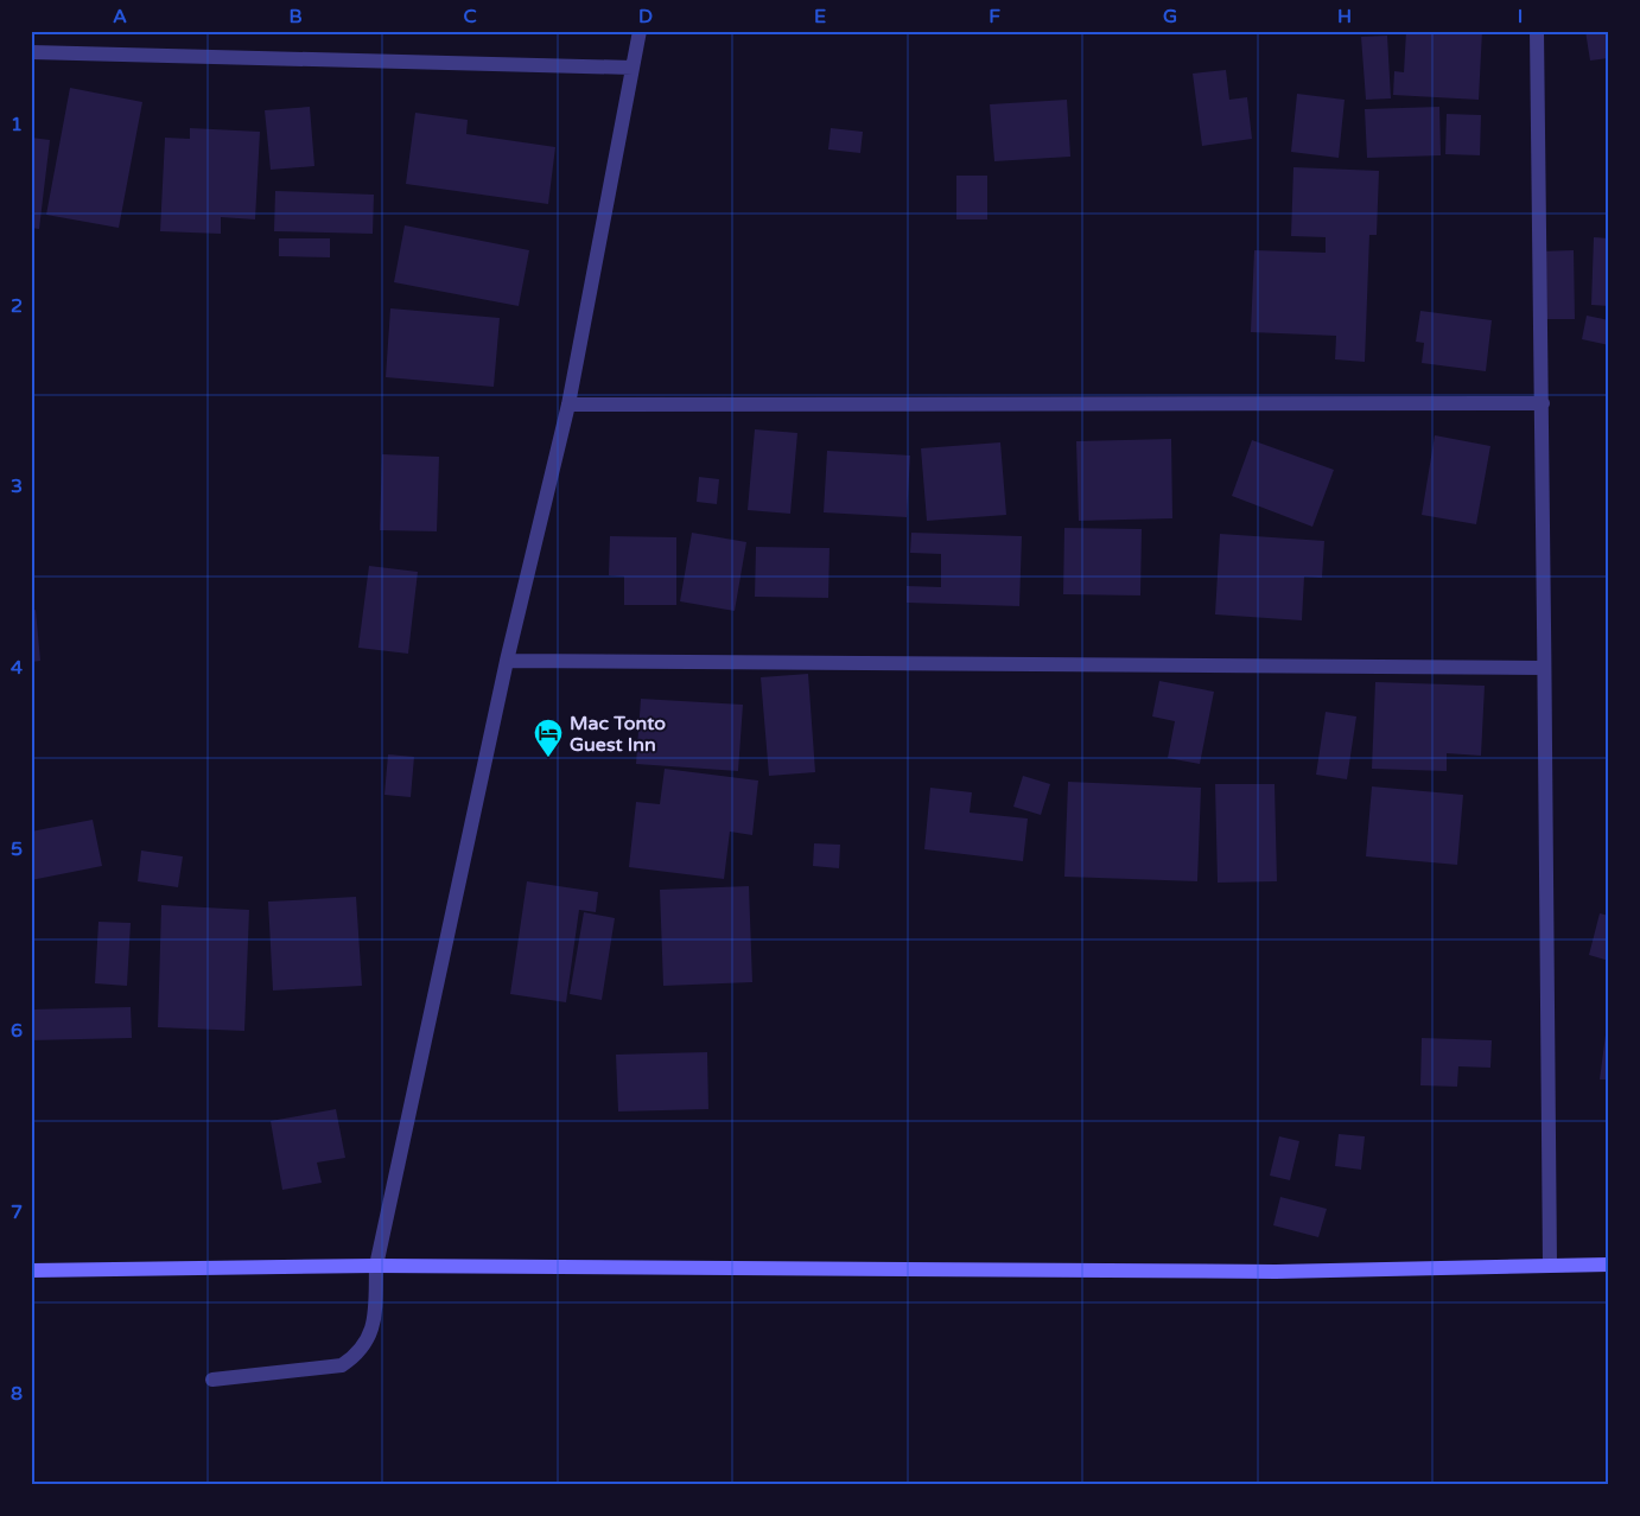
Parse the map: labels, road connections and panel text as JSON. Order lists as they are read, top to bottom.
{
  "places": {
    "hotel": ["Mac Tonto Guest Inn"]
  },
  "grid": {
    "columns": [
      "A",
      "B",
      "C",
      "D",
      "E",
      "F",
      "G",
      "H",
      "I"
    ],
    "rows": [
      "1",
      "2",
      "3",
      "4",
      "5",
      "6",
      "7",
      "8"
    ]
  }
}
